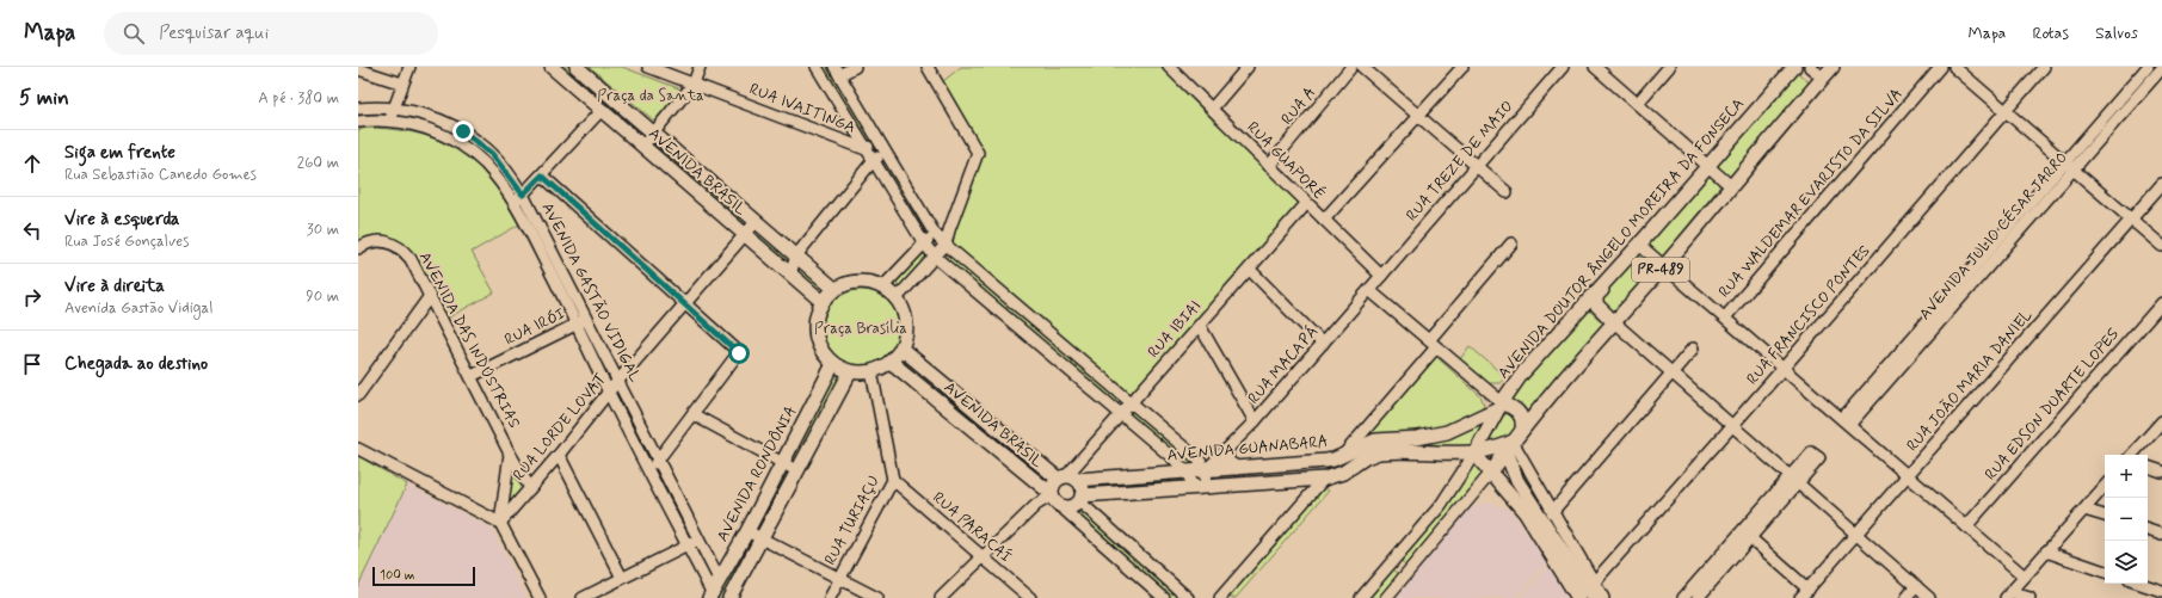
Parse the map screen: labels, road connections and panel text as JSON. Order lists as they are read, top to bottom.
{
  "streets": {
    "main road": [
      "AVENIDA BRASIL",
      "AVENIDA DOUTOR ÂNGELO MOREIRA DA FONSECA",
      "PR-489",
      "AVENIDA GUANABARA",
      "AVENIDA RONDÔNIA"
    ],
    "street": [
      "RUA A",
      "RUA IVAITINGA",
      "RUA GUAPORÉ",
      "RUA TREZE DE MAIO",
      "RUA WALDEMAR EVARISTO DA SILVA",
      "AVENIDA JULIO CÉSAR JARRO",
      "AVENIDA GASTÃO VIDIGAL",
      "RUA FRANCISCO PONTES",
      "RUA IRÓI",
      "RUA IBIAI",
      "AVENIDA DAS INDÚSTRIAS",
      "RUA MACAPÁ",
      "RUA JOÃO MARIA DANIEL",
      "RUA EDSON DUARTE LOPES",
      "RUA LORDE LOVAT",
      "RUA TURIAÇU",
      "RUA PARACAÍ"
    ]
  },
  "crossings": [
    ["RUA A", "RUA GUAPORÉ"],
    ["RUA GUAPORÉ", "RUA TREZE DE MAIO"],
    ["RUA GUAPORÉ", "RUA IBIAI"],
    ["RUA GUAPORÉ", "RUA MACAPÁ"],
    ["RUA TREZE DE MAIO", "RUA MACAPÁ"],
    ["AVENIDA BRASIL", "RUA IBIAI"],
    ["AVENIDA BRASIL", "RUA LORDE LOVAT"],
    ["AVENIDA BRASIL", "AVENIDA GUANABARA"],
    ["AVENIDA BRASIL", "AVENIDA RONDÔNIA"],
    ["AVENIDA BRASIL", "RUA TURIAÇU"],
    ["AVENIDA DOUTOR ÂNGELO MOREIRA DA FONSECA", "AVENIDA GUANABARA"],
    ["AVENIDA GASTÃO VIDIGAL", "RUA IRÓI"],
    ["AVENIDA GASTÃO VIDIGAL", "RUA LORDE LOVAT"],
    ["AVENIDA GASTÃO VIDIGAL", "AVENIDA RONDÔNIA"],
    ["RUA IRÓI", "AVENIDA DAS INDÚSTRIAS"],
    ["RUA IBIAI", "AVENIDA GUANABARA"],
    ["AVENIDA DAS INDÚSTRIAS", "RUA LORDE LOVAT"],
    ["RUA MACAPÁ", "AVENIDA GUANABARA"],
    ["AVENIDA RONDÔNIA", "RUA TURIAÇU"],
    ["RUA TURIAÇU", "RUA PARACAÍ"]
  ],
  "parks": ["Praça da Santa", "Praça Brasília"],
  "scale_bar": "100 m",
  "page": {
    "header": "Mapa",
    "search": "Pesquisar aqui",
    "nav": ["Mapa", "Rotas", "Salvos"],
    "heading": ["5 min", "A pé · 380 m"],
    "list": [
      ["Siga em frente", "Rua Sebastião Canedo Gomes", "260 m"],
      ["Vire à esquerda", "Rua José Gonçalves", "30 m"],
      ["Vire à direita", "Avenida Gastão Vidigal", "90 m"],
      "Chegada ao destino"
    ],
    "map_buttons": ["+", "−"],
    "scale": "100 m"
  }
}
